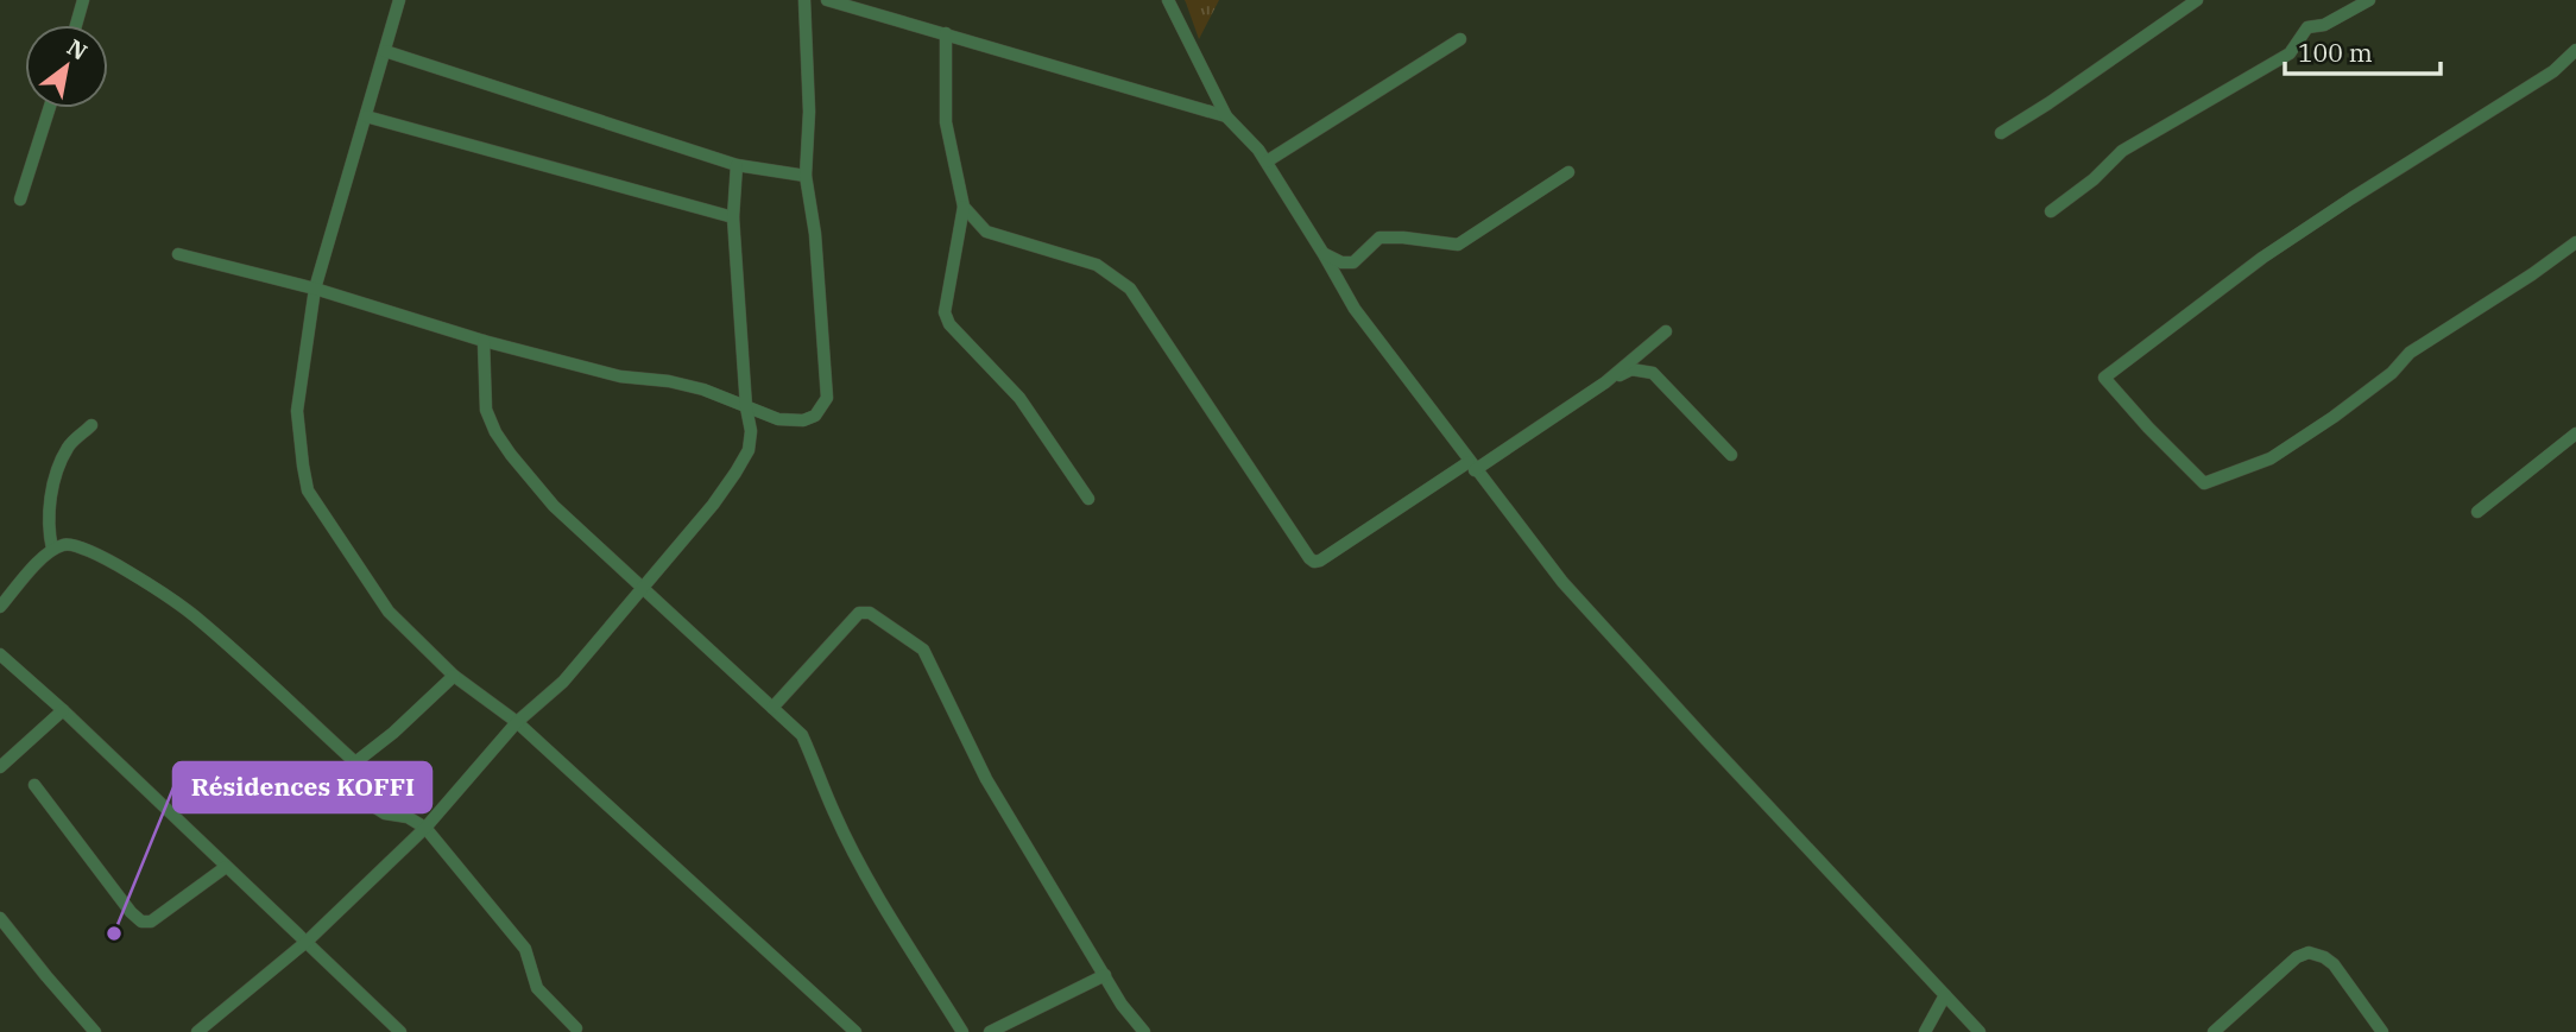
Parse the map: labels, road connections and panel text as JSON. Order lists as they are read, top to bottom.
{
  "places": ["Résidences KOFFI"],
  "scale_bar": "100 m",
  "north": "top right"
}
